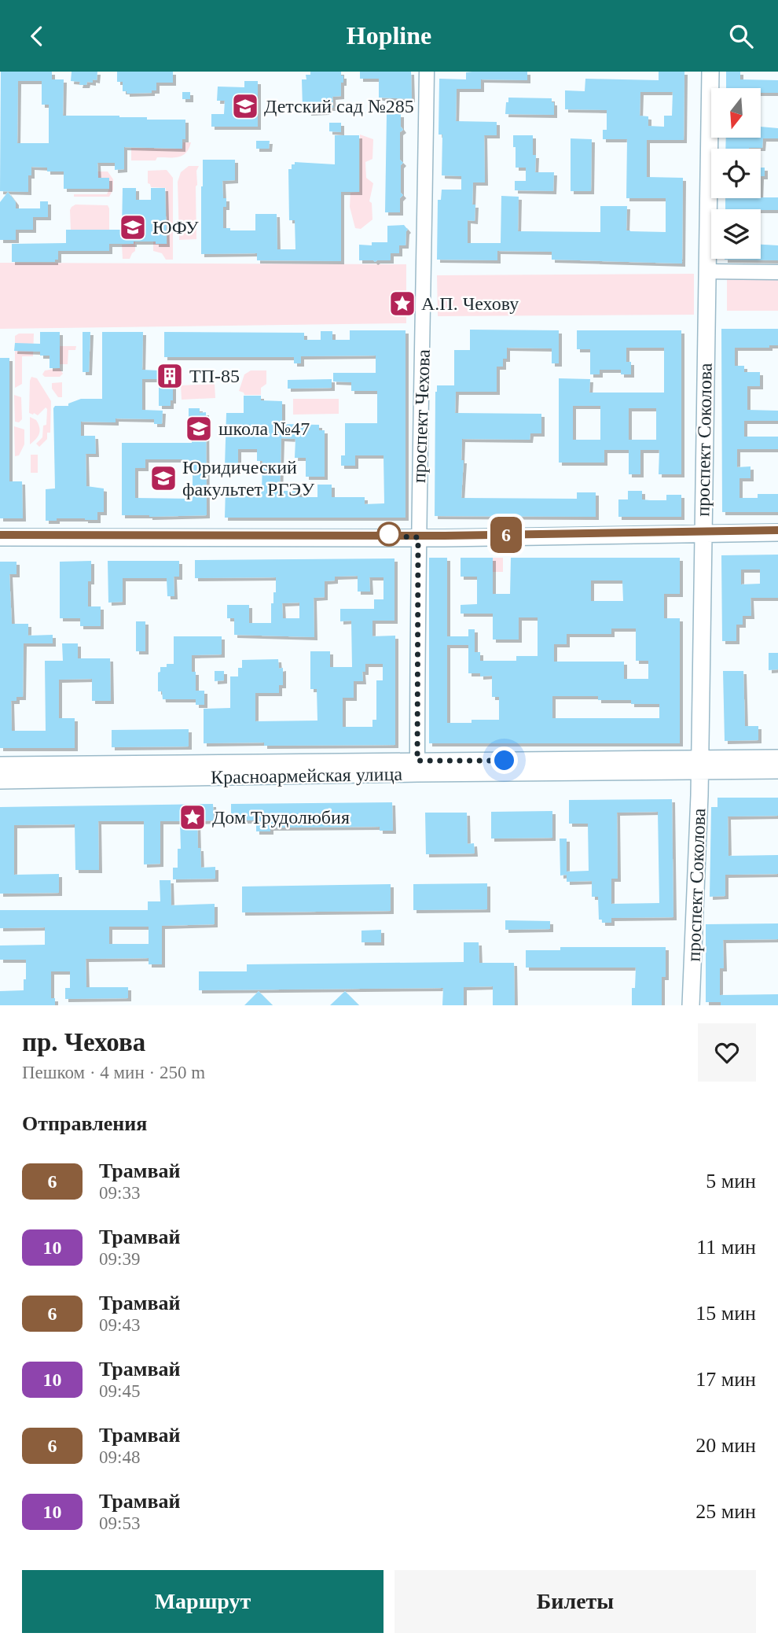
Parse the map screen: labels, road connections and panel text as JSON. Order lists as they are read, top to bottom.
{
  "streets": {
    "main road": ["проспект Соколова", "Красноармейская улица"],
    "street": ["проспект Чехова"]
  },
  "crossings": [
    ["проспект Чехова", "Красноармейская улица"],
    ["проспект Соколова", "Красноармейская улица"]
  ],
  "places": {
    "school or university": [
      "Детский сад №285",
      "ЮФУ",
      "школа №47",
      "Юридический факультет РГЭУ"
    ],
    "place": ["А.П. Чехову", "Дом Трудолюбия"],
    "building": ["ТП-85"]
  },
  "lines": ["tram line 6"],
  "north": "bottom",
  "page": {
    "header": "Hopline",
    "on_map": "6",
    "heading": [
      ["пр. Чехова", "Пешком · 4 мин · 250 m"],
      "Отправления"
    ],
    "list": [
      {
        "mark": "6",
        "name": "Трамвай",
        "note": "09:33",
        "value": "5 мин"
      },
      {
        "mark": "10",
        "name": "Трамвай",
        "note": "09:39",
        "value": "11 мин"
      },
      {
        "mark": "6",
        "name": "Трамвай",
        "note": "09:43",
        "value": "15 мин"
      },
      {
        "mark": "10",
        "name": "Трамвай",
        "note": "09:45",
        "value": "17 мин"
      },
      {
        "mark": "6",
        "name": "Трамвай",
        "note": "09:48",
        "value": "20 мин"
      },
      {
        "mark": "10",
        "name": "Трамвай",
        "note": "09:53",
        "value": "25 мин"
      }
    ],
    "buttons": ["Маршрут", "Билеты"]
  }
}
